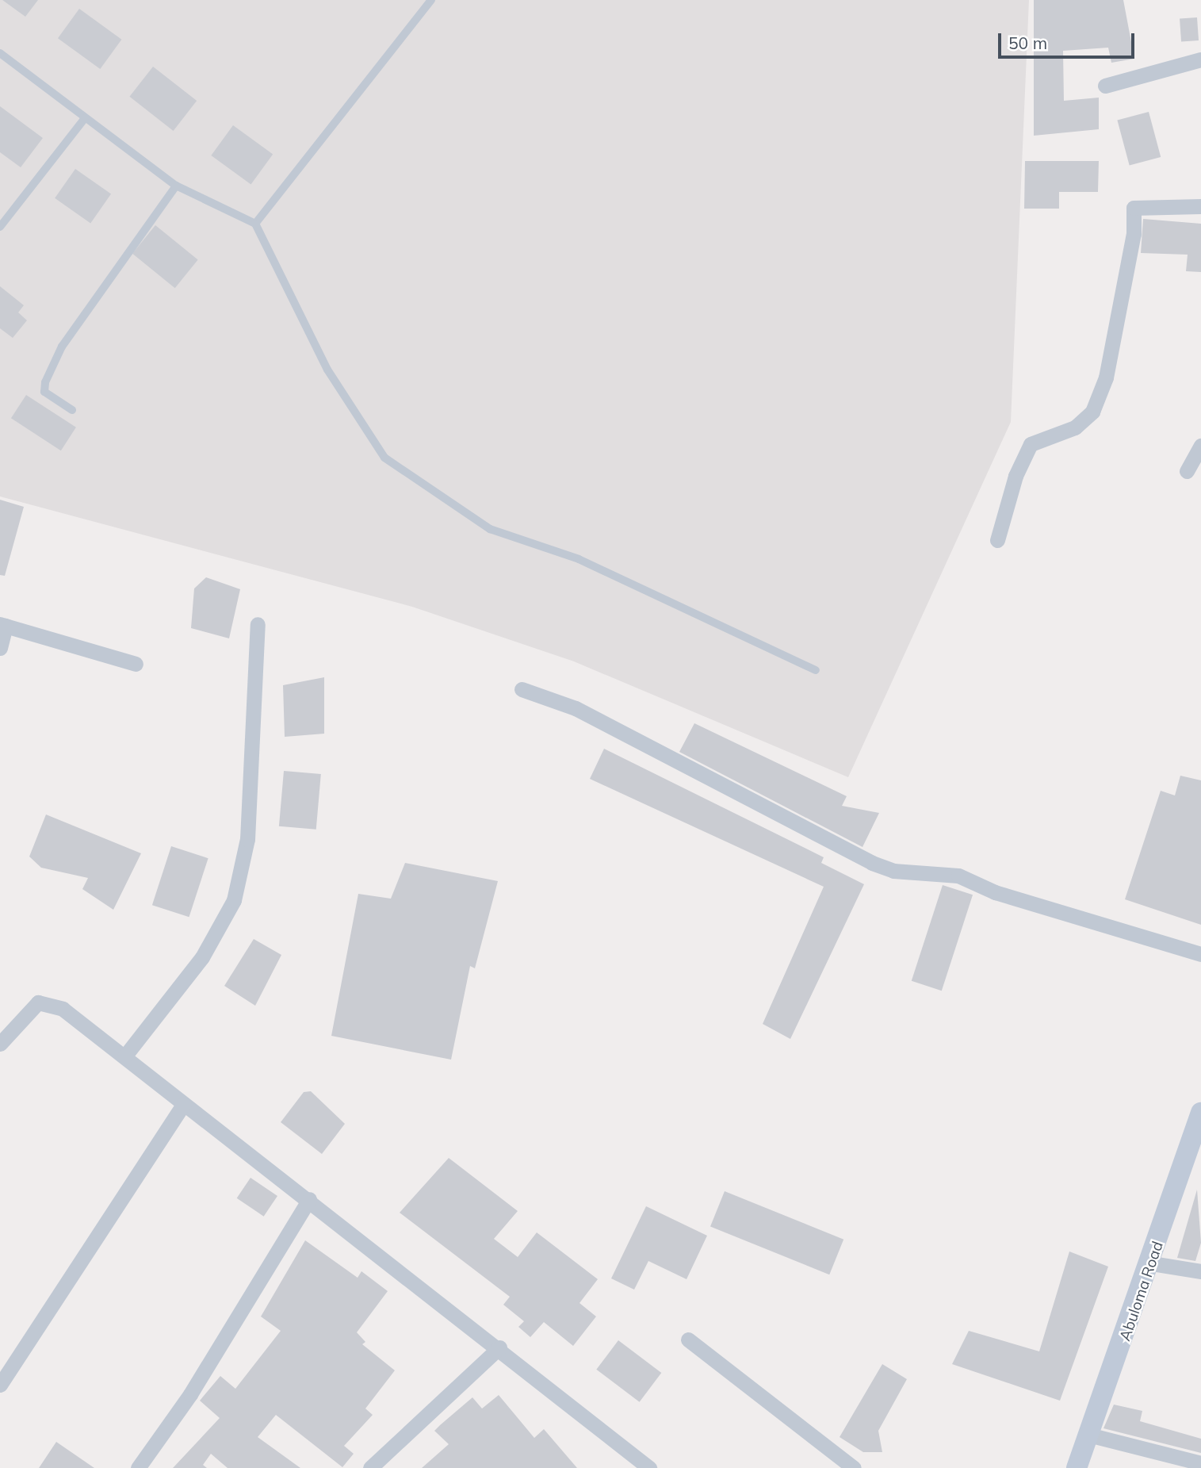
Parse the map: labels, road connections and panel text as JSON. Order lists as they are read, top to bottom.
{
  "streets": {
    "street": ["Abuloma Road"]
  },
  "scale_bar": "50 m"
}
